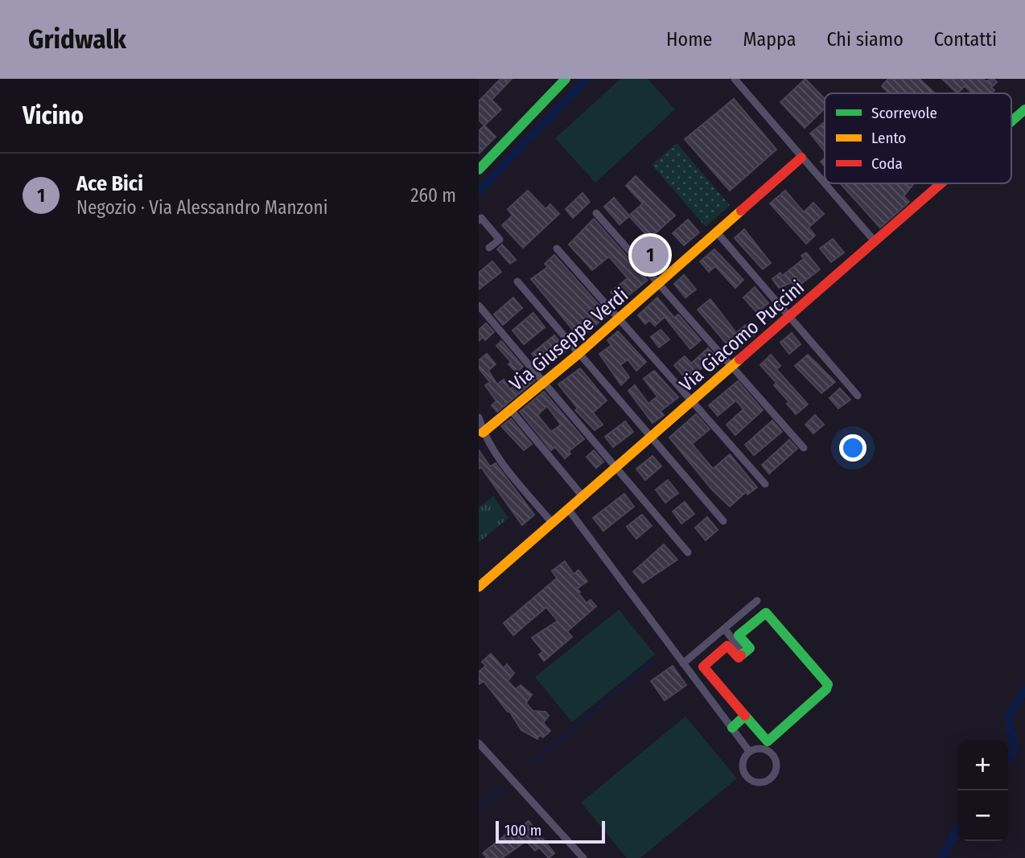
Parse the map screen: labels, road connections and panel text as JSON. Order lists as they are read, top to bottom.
{
  "streets": {
    "street": ["Via Giacomo Puccini", "Via Giuseppe Verdi"]
  },
  "legend": ["Scorrevole", "Lento", "Coda"],
  "scale_bar": "100 m",
  "page": {
    "header": "Gridwalk",
    "nav": [
      "Home",
      "Mappa",
      "Chi siamo",
      "Contatti"
    ],
    "heading": "Vicino",
    "list": [
      {
        "mark": "1",
        "name": "Ace Bici",
        "note": "Negozio · Via Alessandro Manzoni",
        "value": "260 m"
      }
    ],
    "pins": "1",
    "map_buttons": ["+", "−"],
    "scale": "100 m"
  }
}
